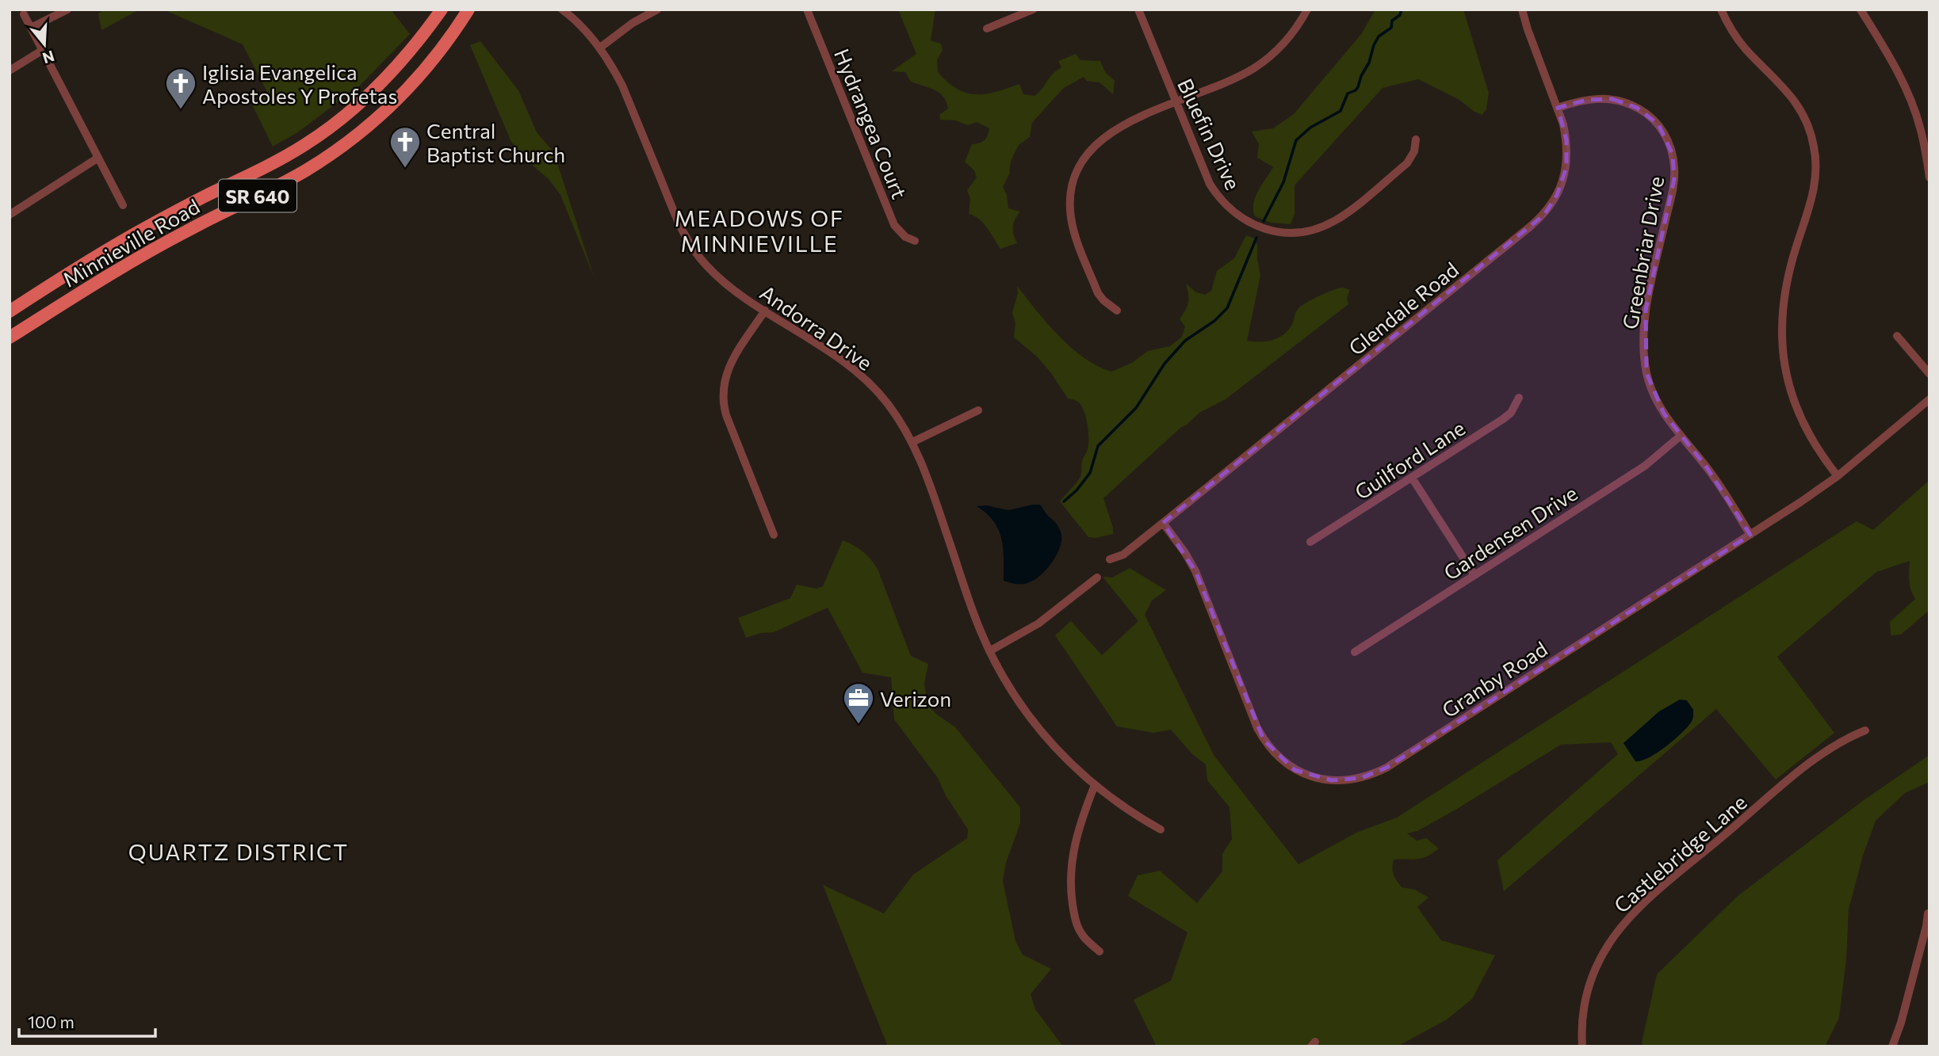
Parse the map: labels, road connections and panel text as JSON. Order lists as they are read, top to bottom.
{
  "streets": {
    "main road": ["SR 640", "Minnieville Road"],
    "street": [
      "Hydrangea Court",
      "Bluefin Drive",
      "Greenbriar Drive",
      "Glendale Road",
      "Andorra Drive",
      "Guilford Lane",
      "Gardensen Drive",
      "Granby Road",
      "Castlebridge Lane"
    ]
  },
  "crossings": [
    ["Greenbriar Drive", "Glendale Road"],
    ["Greenbriar Drive", "Gardensen Drive"],
    ["Greenbriar Drive", "Granby Road"],
    ["Glendale Road", "Granby Road"]
  ],
  "districts": ["MEADOWS OF MINNIEVILLE", "QUARTZ DISTRICT"],
  "places": {
    "church": ["Iglisia Evangelica Apostoles Y Profetas", "Central Baptist Church"],
    "office": ["Verizon"]
  },
  "scale_bar": "100 m",
  "north": "bottom"
}
